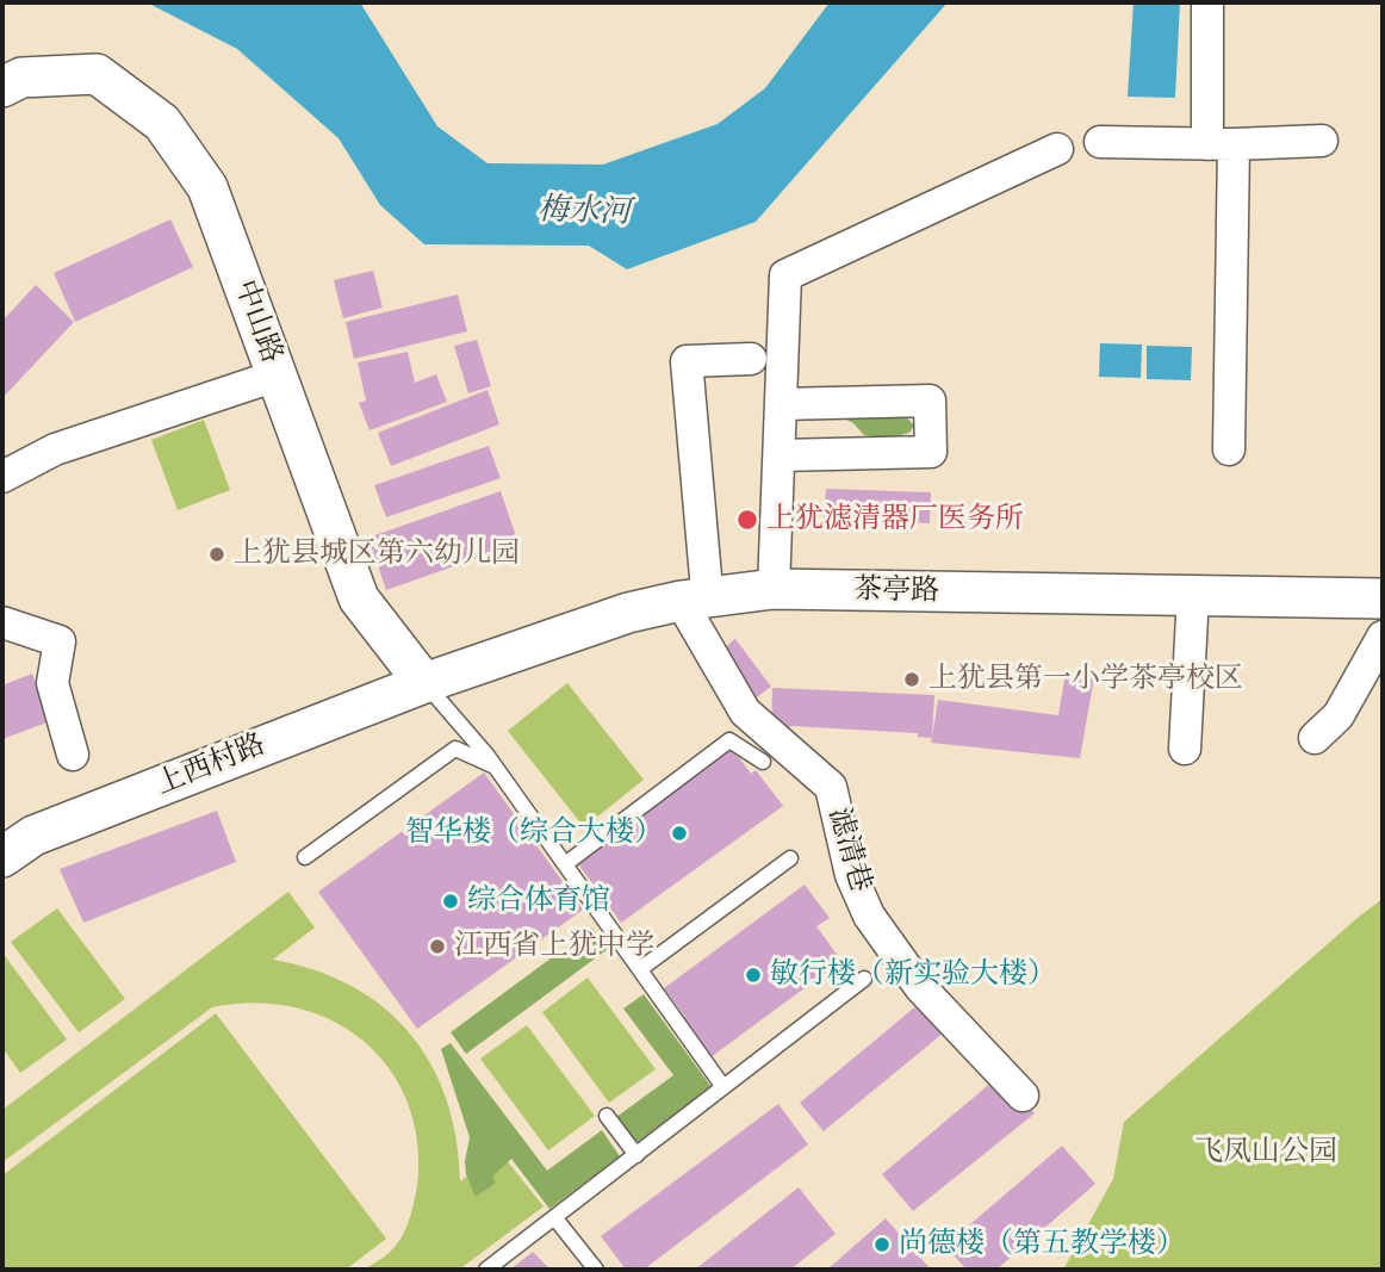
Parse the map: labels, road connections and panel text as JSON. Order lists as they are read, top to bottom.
{
  "streets": {
    "street": [
      "中山路",
      "茶亭路",
      "上西村路",
      "滤清巷"
    ]
  },
  "crossings": [
    ["中山路", "茶亭路"],
    ["中山路", "上西村路"],
    ["茶亭路", "上西村路"],
    ["茶亭路", "滤清巷"]
  ],
  "water": ["梅水河"],
  "parks": ["飞凤山公园"],
  "places": [
    "上犹滤清器厂医务所",
    "上犹县城区第六幼儿园",
    "上犹县第一小学茶亭校区",
    "智华楼（综合大楼）",
    "综合体育馆",
    "江西省上犹中学",
    "敏行楼（新实验大楼）",
    "尚德楼（第五教学楼）"
  ]
}
